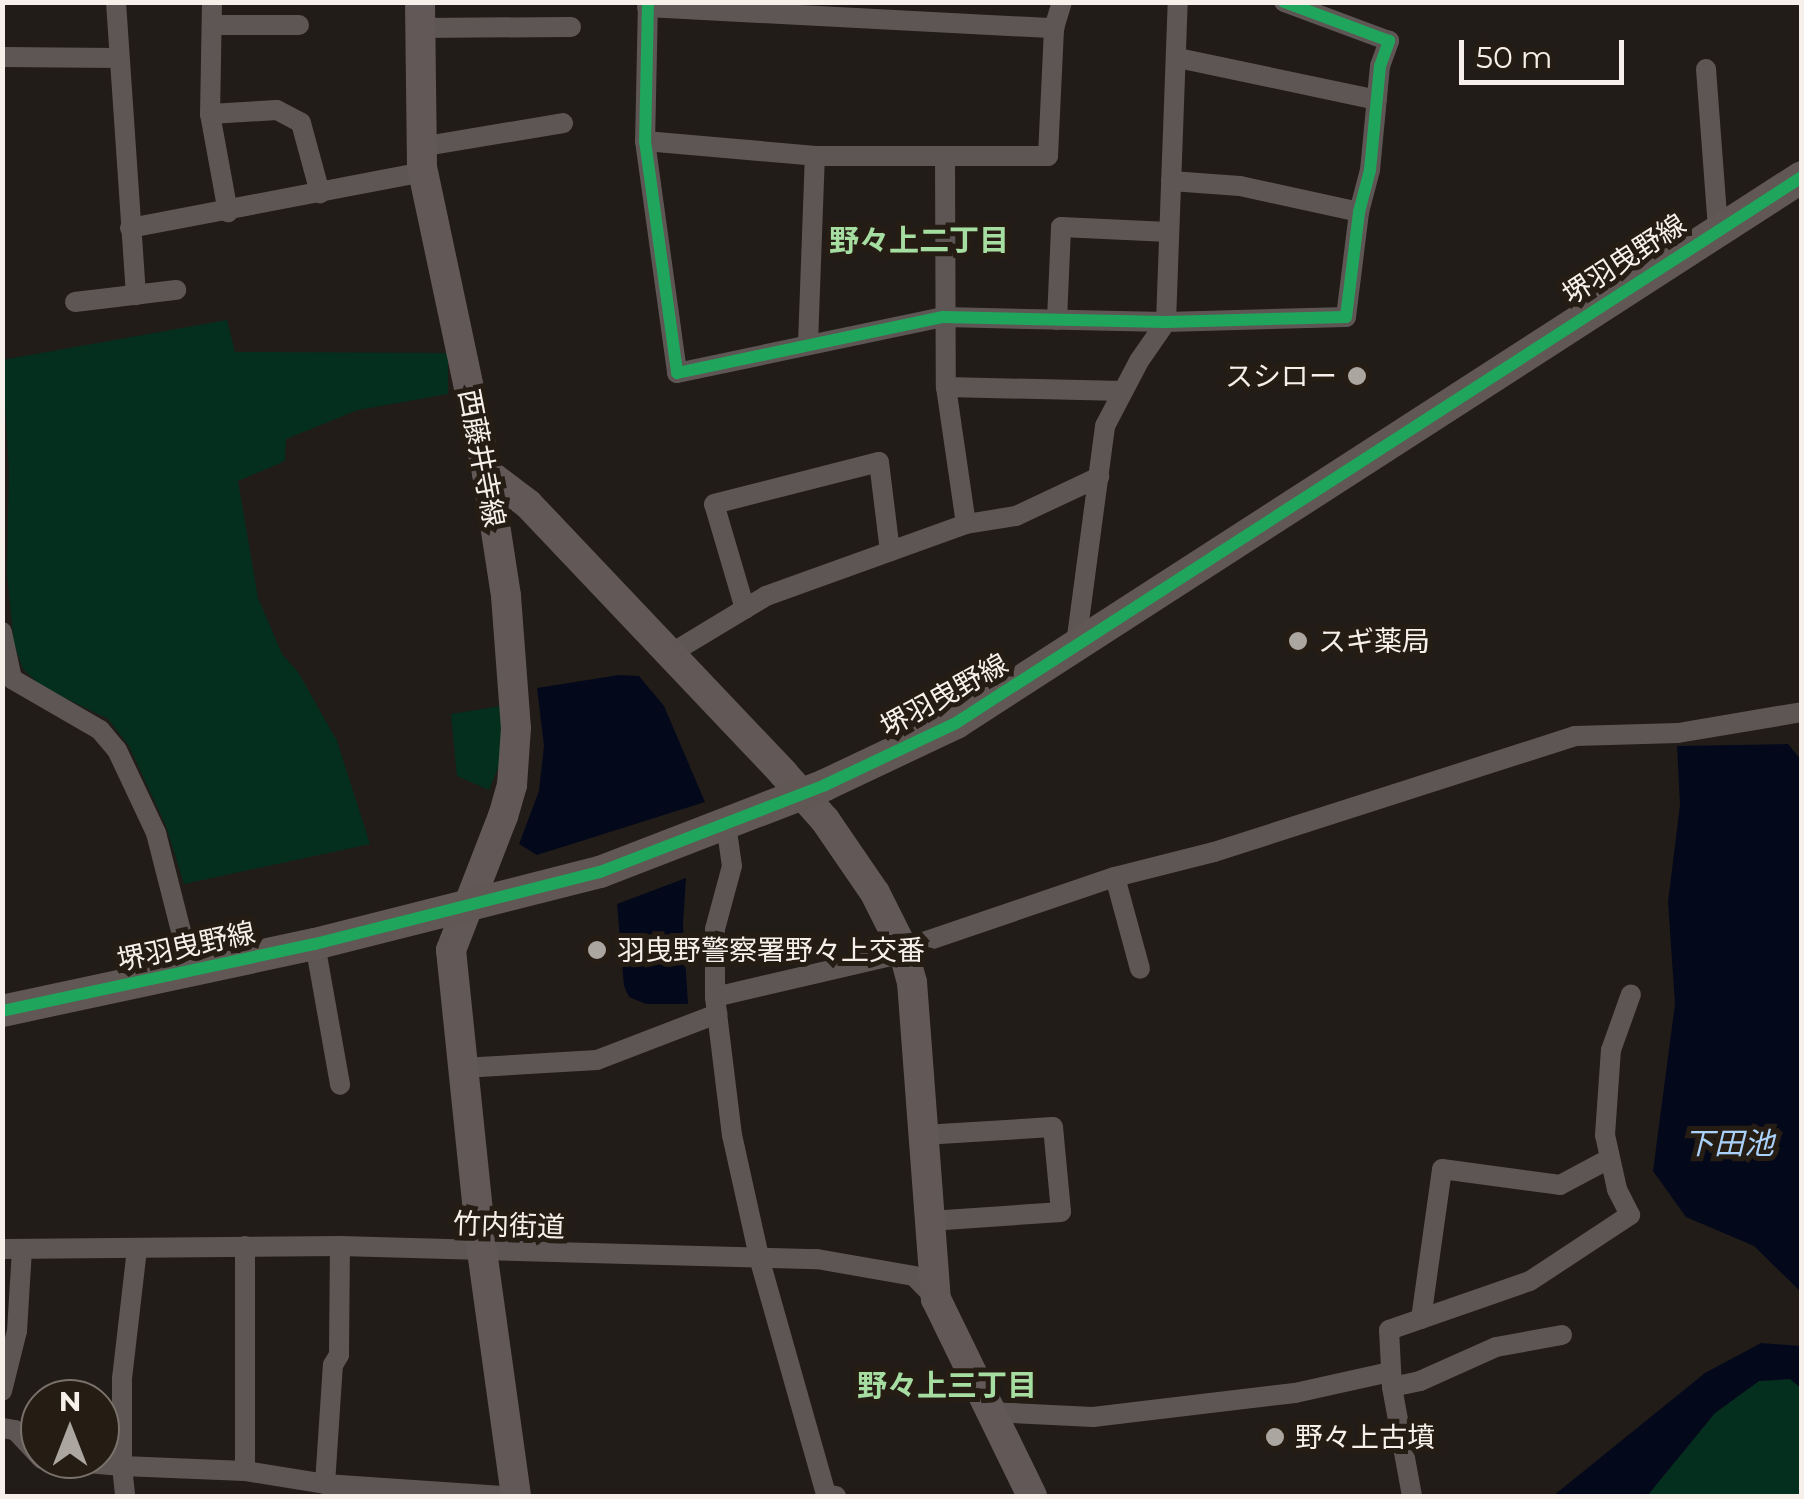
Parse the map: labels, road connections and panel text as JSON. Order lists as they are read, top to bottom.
{
  "streets": {
    "main road": ["堺羽曳野線"],
    "street": ["西藤井寺線", "竹内街道"]
  },
  "crossings": [
    ["堺羽曳野線", "西藤井寺線"],
    ["西藤井寺線", "竹内街道"]
  ],
  "districts": ["野々上二丁目", "野々上三丁目"],
  "water": ["下田池"],
  "places": [
    "スシロー",
    "スギ薬局",
    "羽曳野警察署野々上交番",
    "野々上古墳"
  ],
  "scale_bar": "50 m",
  "north": "top"
}
